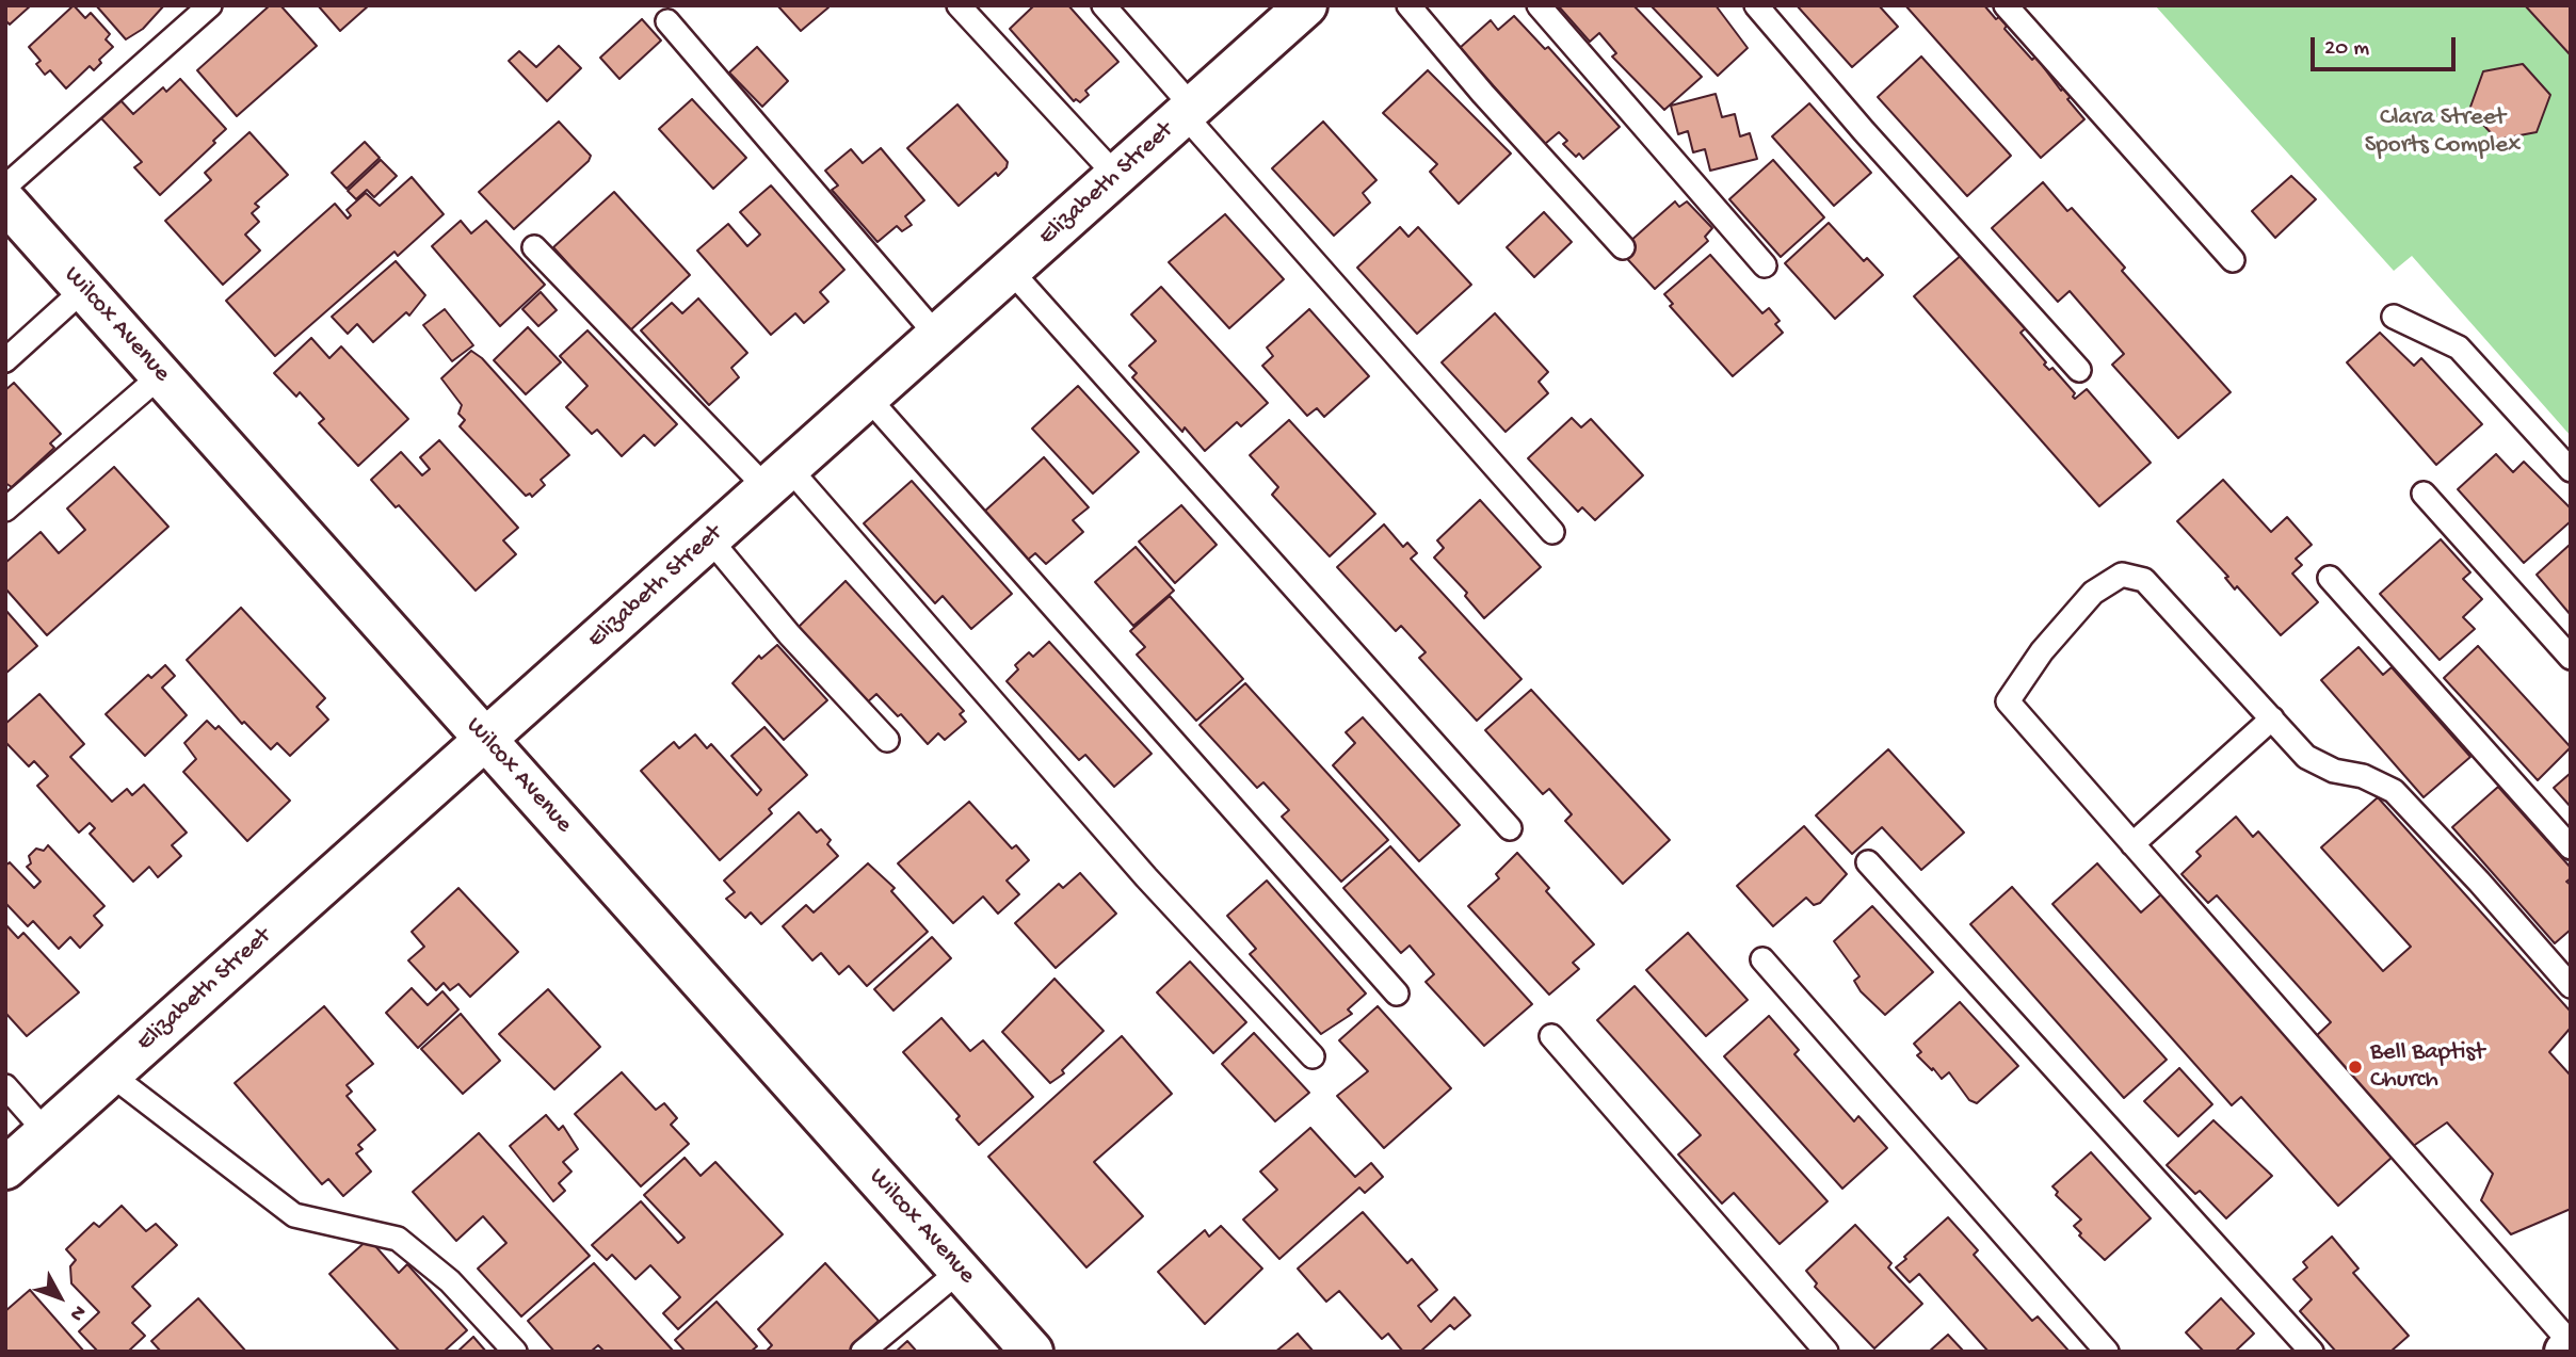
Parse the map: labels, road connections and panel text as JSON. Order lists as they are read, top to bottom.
{
  "streets": {
    "street": ["Elizabeth Street", "Wilcox Avenue"]
  },
  "crossings": [
    ["Elizabeth Street", "Wilcox Avenue"]
  ],
  "parks": ["Clara Street Sports Complex"],
  "places": ["Bell Baptist Church"],
  "scale_bar": "20 m",
  "north": "bottom right"
}
